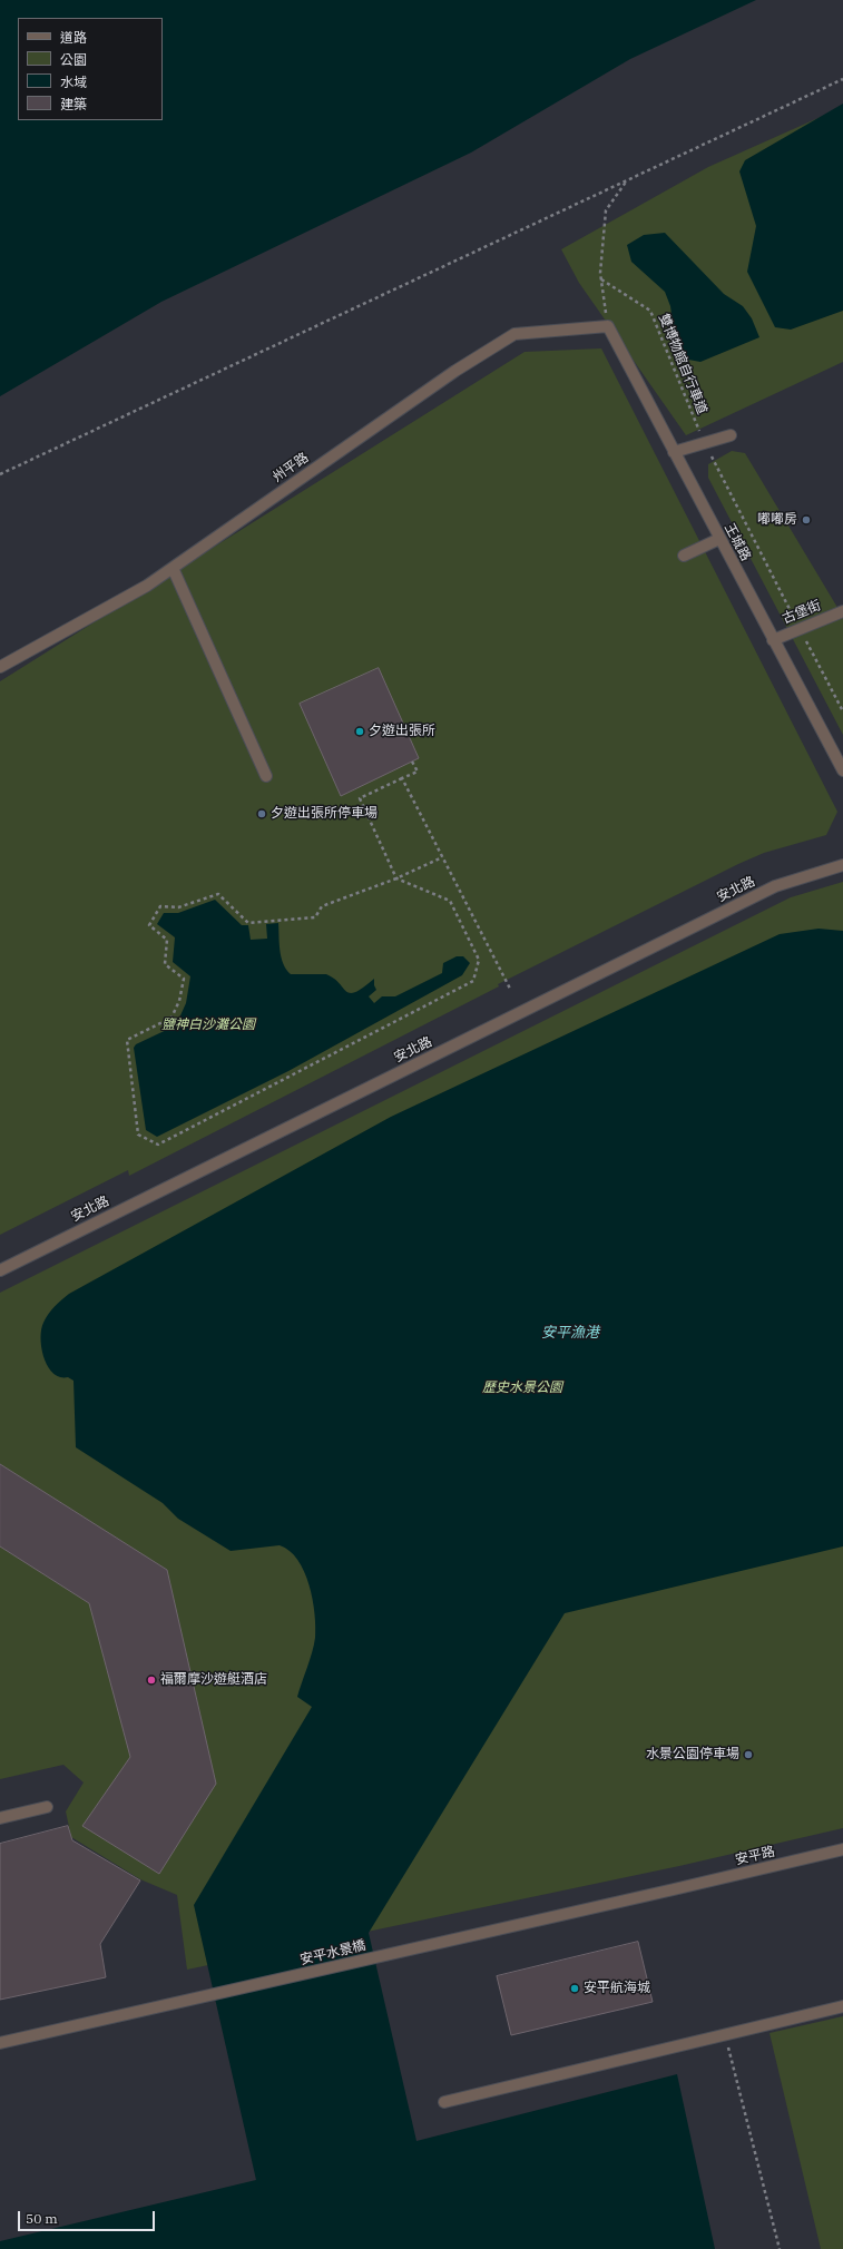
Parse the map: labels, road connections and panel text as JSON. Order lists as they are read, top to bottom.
{
  "streets": {
    "street": [
      "州平路",
      "王城路",
      "古堡街",
      "安北路",
      "安平路",
      "安平水景橋"
    ],
    "path": ["雙博物館自行車道"]
  },
  "crossings": [
    ["雙博物館自行車道", "古堡街"],
    ["州平路", "王城路"],
    ["王城路", "古堡街"],
    ["安平路", "安平水景橋"]
  ],
  "water": ["安平漁港"],
  "parks": ["鹽神白沙灘公園", "歷史水景公園"],
  "places": [
    "嘟嘟房",
    "夕遊出張所",
    "夕遊出張所停車場",
    "福爾摩沙遊艇酒店",
    "水景公園停車場",
    "安平航海城"
  ],
  "legend": [
    "道路",
    "公園",
    "水域",
    "建築"
  ],
  "scale_bar": "50 m"
}
